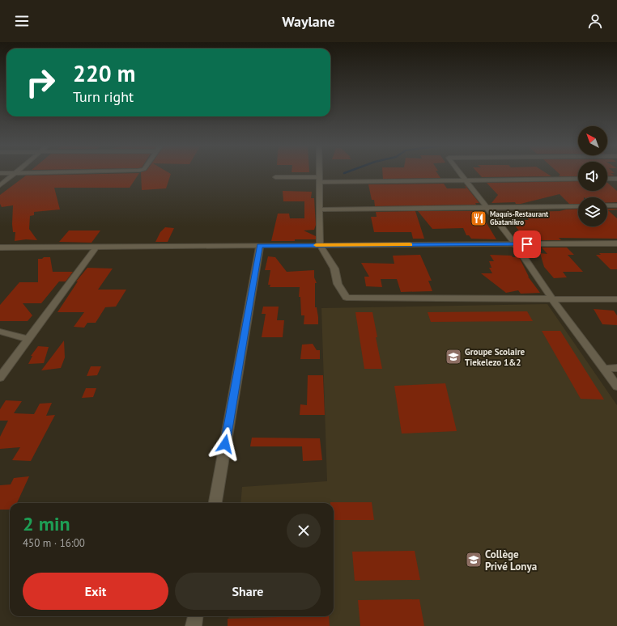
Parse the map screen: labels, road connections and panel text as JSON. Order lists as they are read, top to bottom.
{
  "places": {
    "restaurant": ["Maquis-Restaurant Gbatanikro"],
    "school or university": ["Groupe Scolaire Tiekelezo 1&2", "Collège Privé Lonya"]
  },
  "north": "top left",
  "page": {
    "header": "Waylane",
    "turn": ["220 m", "Turn right"],
    "heading": ["2 min", "450 m · 16:00"],
    "buttons": ["Exit", "Share"]
  }
}
